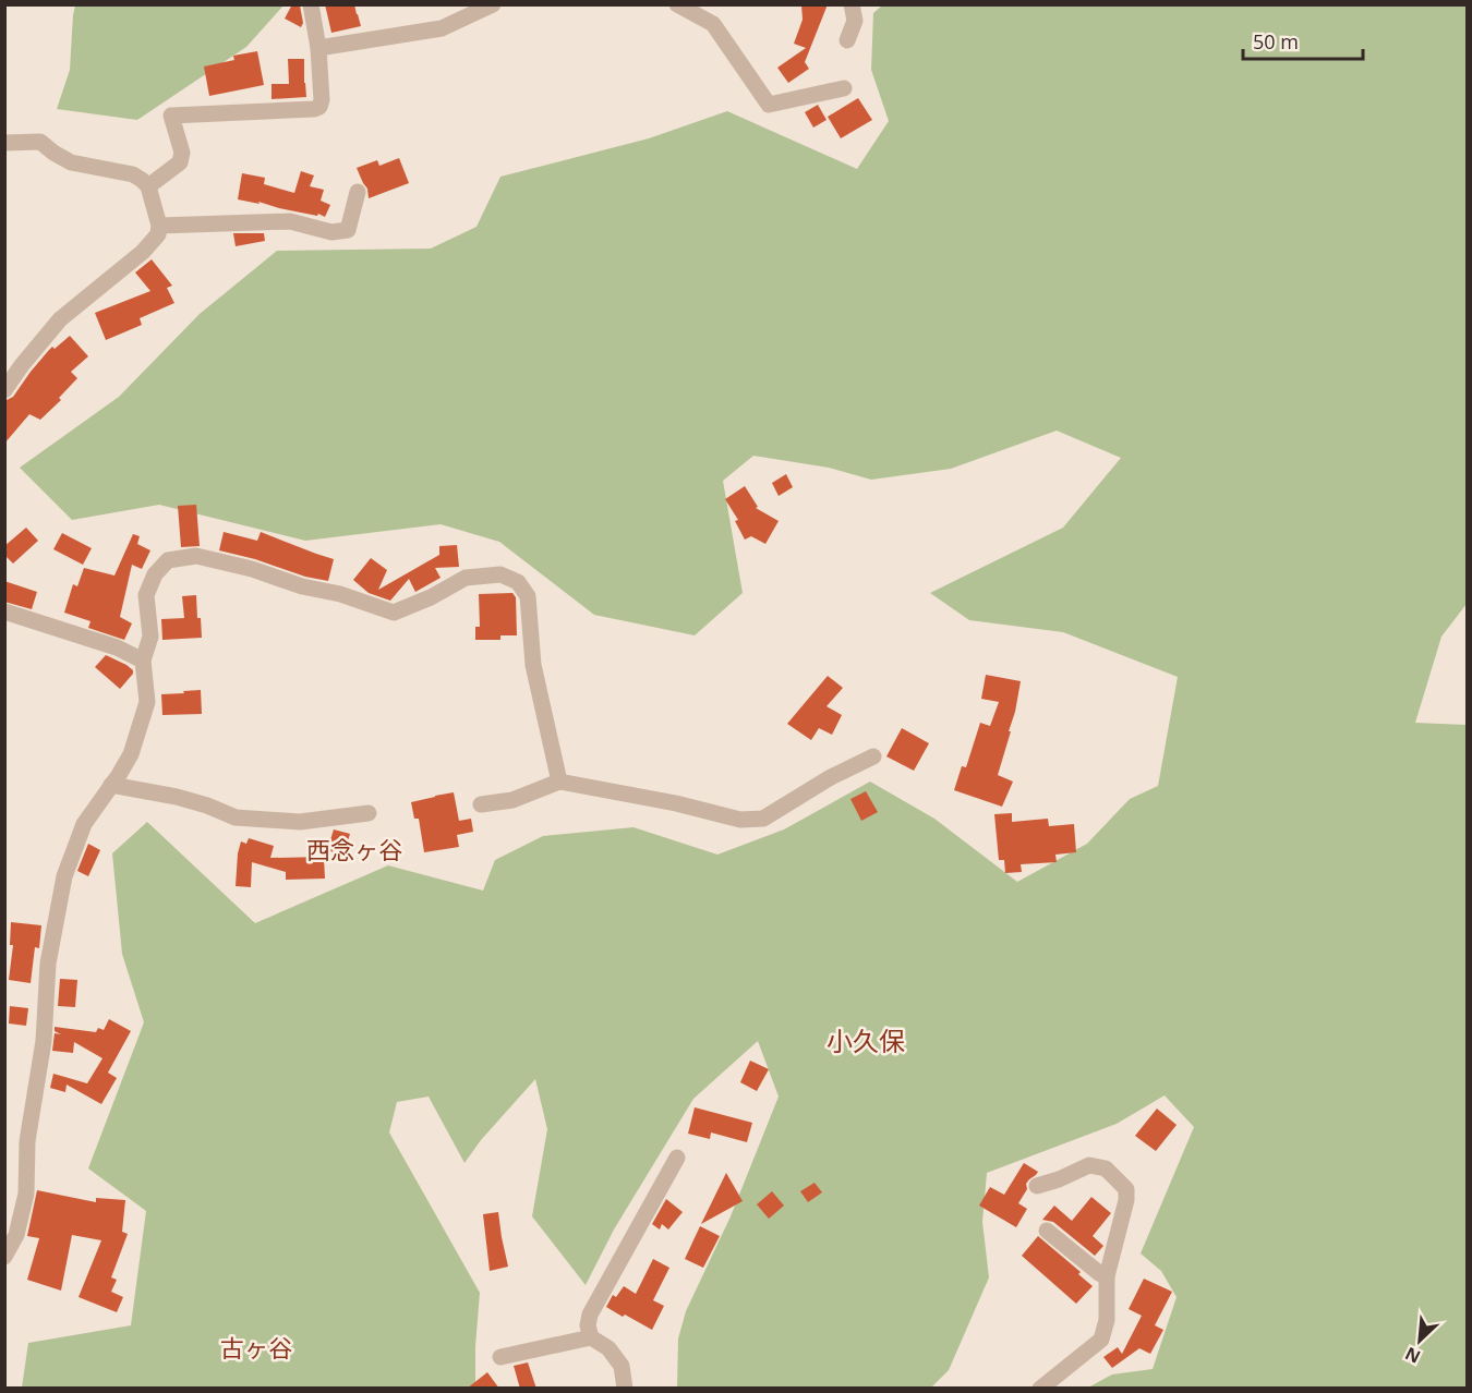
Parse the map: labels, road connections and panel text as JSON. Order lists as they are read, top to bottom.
{
  "districts": ["西念ヶ谷", "小久保", "古ヶ谷"],
  "scale_bar": "50 m",
  "north": "bottom left"
}
